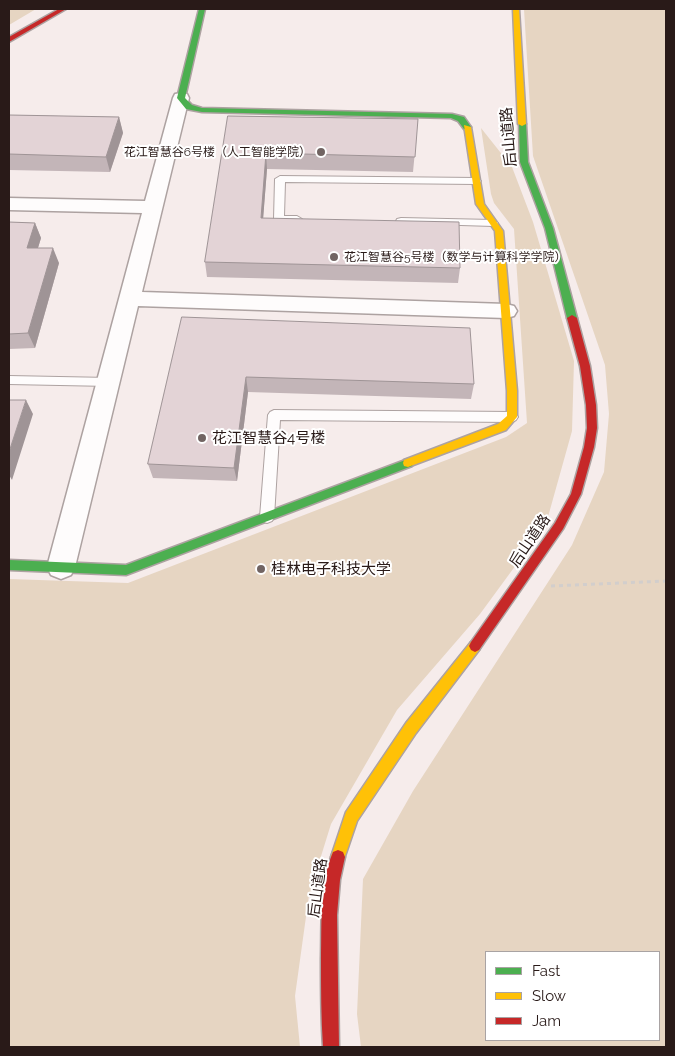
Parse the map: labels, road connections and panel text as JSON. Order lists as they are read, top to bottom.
{
  "streets": {
    "street": ["后山道路"]
  },
  "places": [
    "花江智慧谷6号楼（人工智能学院）",
    "花江智慧谷5号楼（数学与计算科学学院）",
    "花江智慧谷4号楼",
    "桂林电子科技大学"
  ],
  "legend": ["Fast", "Slow", "Jam"]
}
